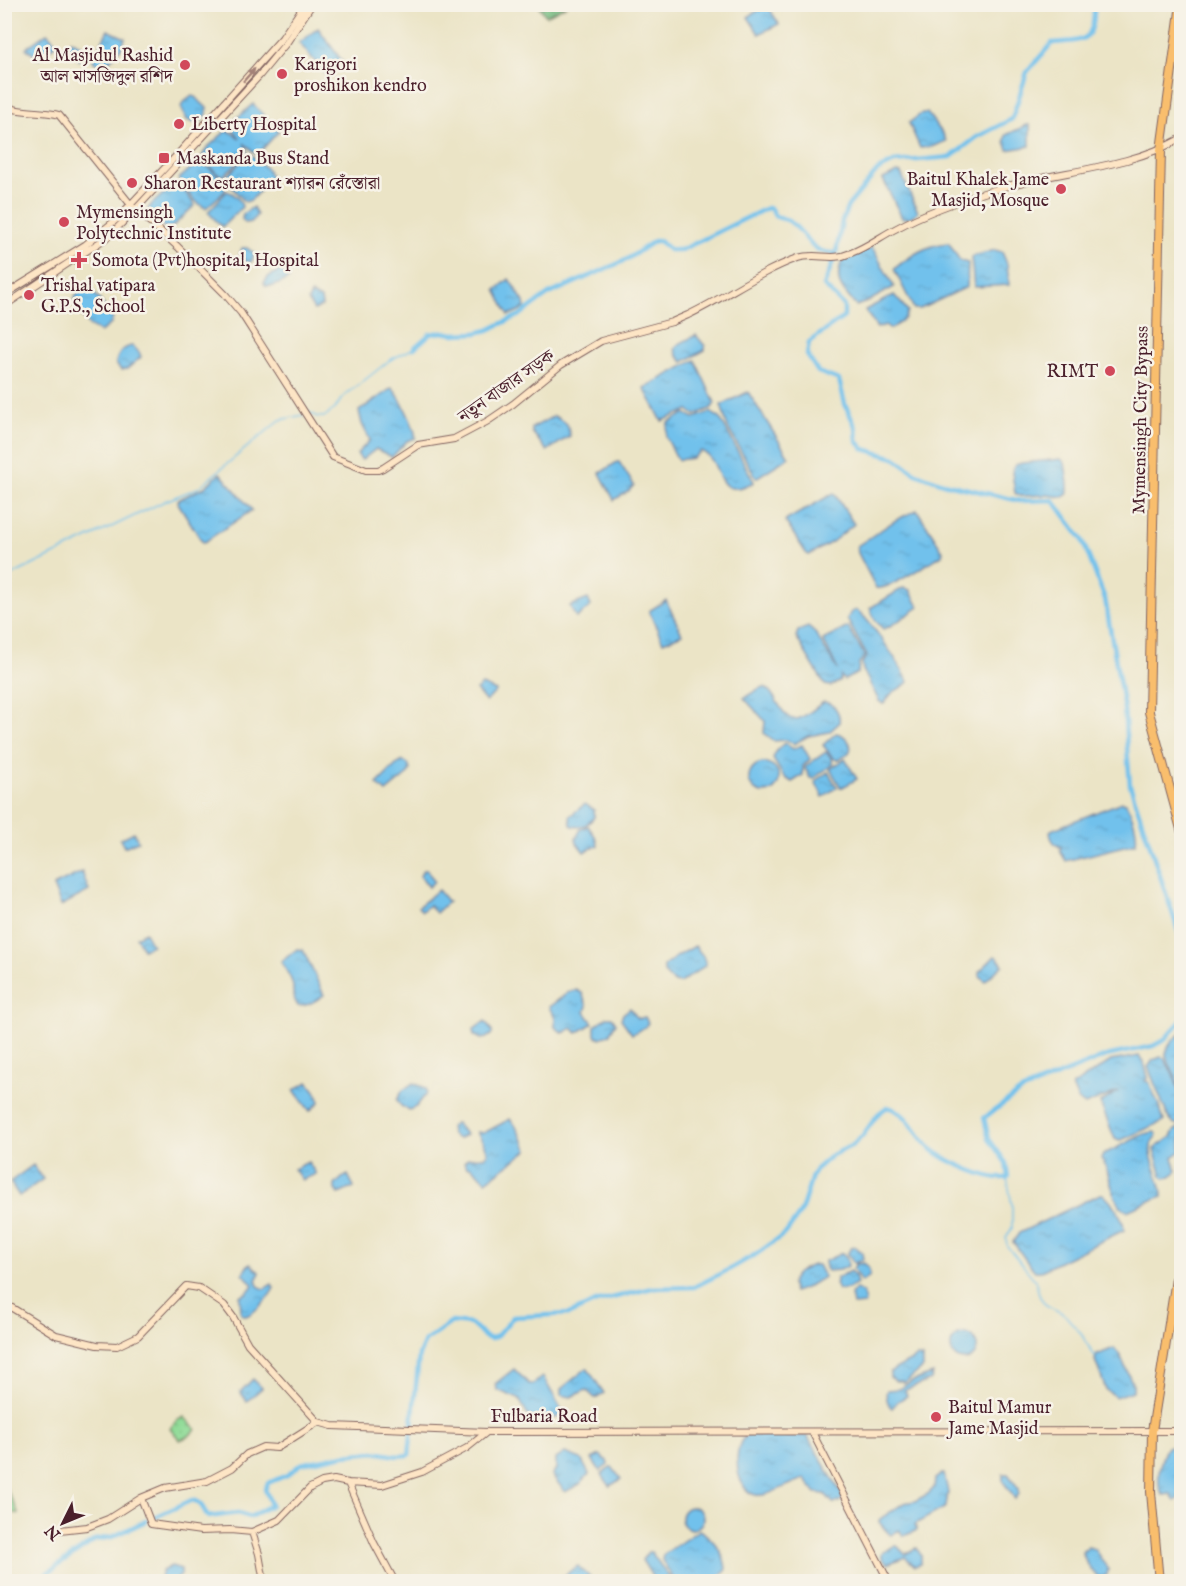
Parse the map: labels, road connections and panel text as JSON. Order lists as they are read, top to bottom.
{
  "streets": {
    "highway": ["Mymensingh City Bypass"],
    "street": ["নতুন বাজার সড়ক", "Fulbaria Road"]
  },
  "crossings": [
    ["নতুন বাজার সড়ক", "Mymensingh City Bypass"]
  ],
  "places": {
    "other": [
      "Al Masjidul Rashid আল মাসজিদুল রশিদ",
      "Karigori proshikon kendro",
      "Liberty Hospital",
      "Sharon Restaurant শ্যারন রেঁস্তোরা",
      "Baitul Khalek Jame Masjid, Mosque",
      "Mymensingh Polytechnic Institute",
      "Trishal vatipara G.P.S., School",
      "RIMT",
      "Baitul Mamur Jame Masjid"
    ],
    "transit": ["Maskanda Bus Stand"],
    "health": ["Somota (Pvt)hospital, Hospital"]
  },
  "north": "bottom left"
}
